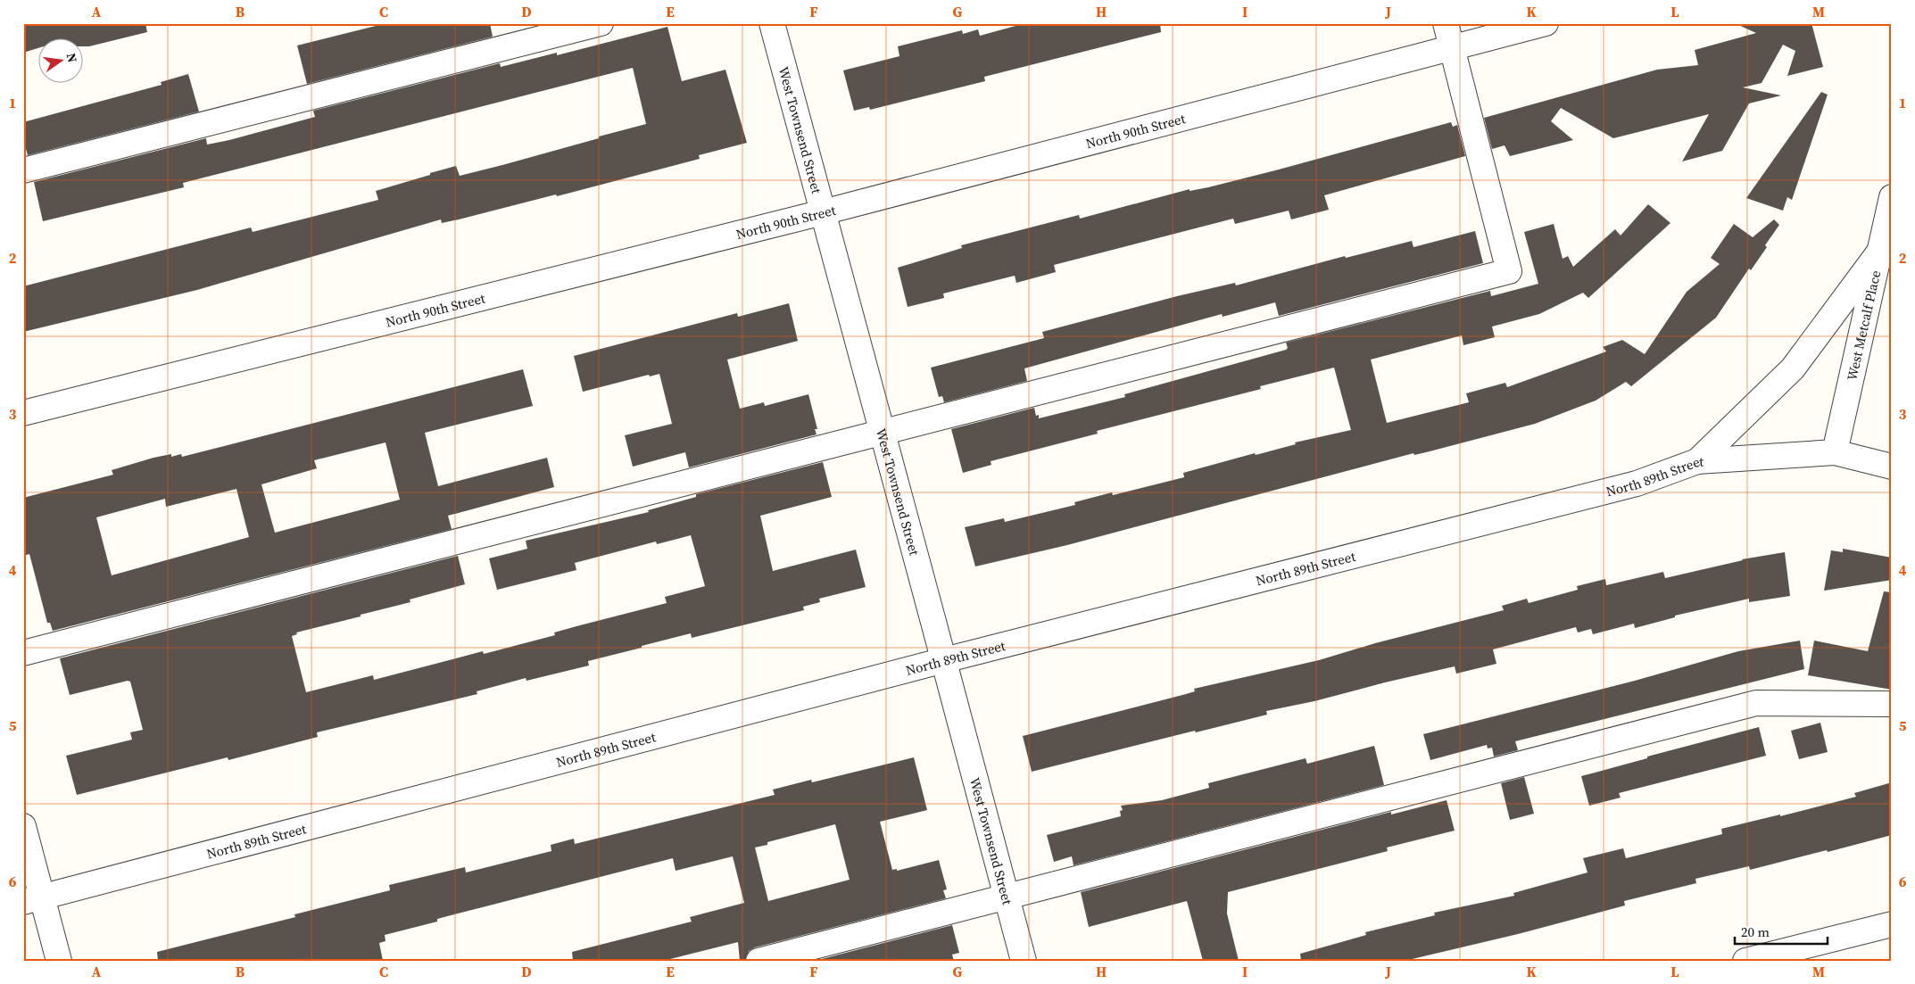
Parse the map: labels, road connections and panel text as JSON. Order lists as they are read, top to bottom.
{
  "streets": {
    "street": [
      "West Townsend Street",
      "North 90th Street",
      "West Metcalf Place",
      "North 89th Street"
    ]
  },
  "crossings": [
    ["West Townsend Street", "North 90th Street"],
    ["West Townsend Street", "North 89th Street"],
    ["West Metcalf Place", "North 89th Street"]
  ],
  "scale_bar": "20 m",
  "north": "right",
  "grid": {
    "columns": [
      "A",
      "B",
      "C",
      "D",
      "E",
      "F",
      "G",
      "H",
      "I",
      "J",
      "K",
      "L",
      "M"
    ],
    "rows": [
      "1",
      "2",
      "3",
      "4",
      "5",
      "6"
    ]
  }
}
